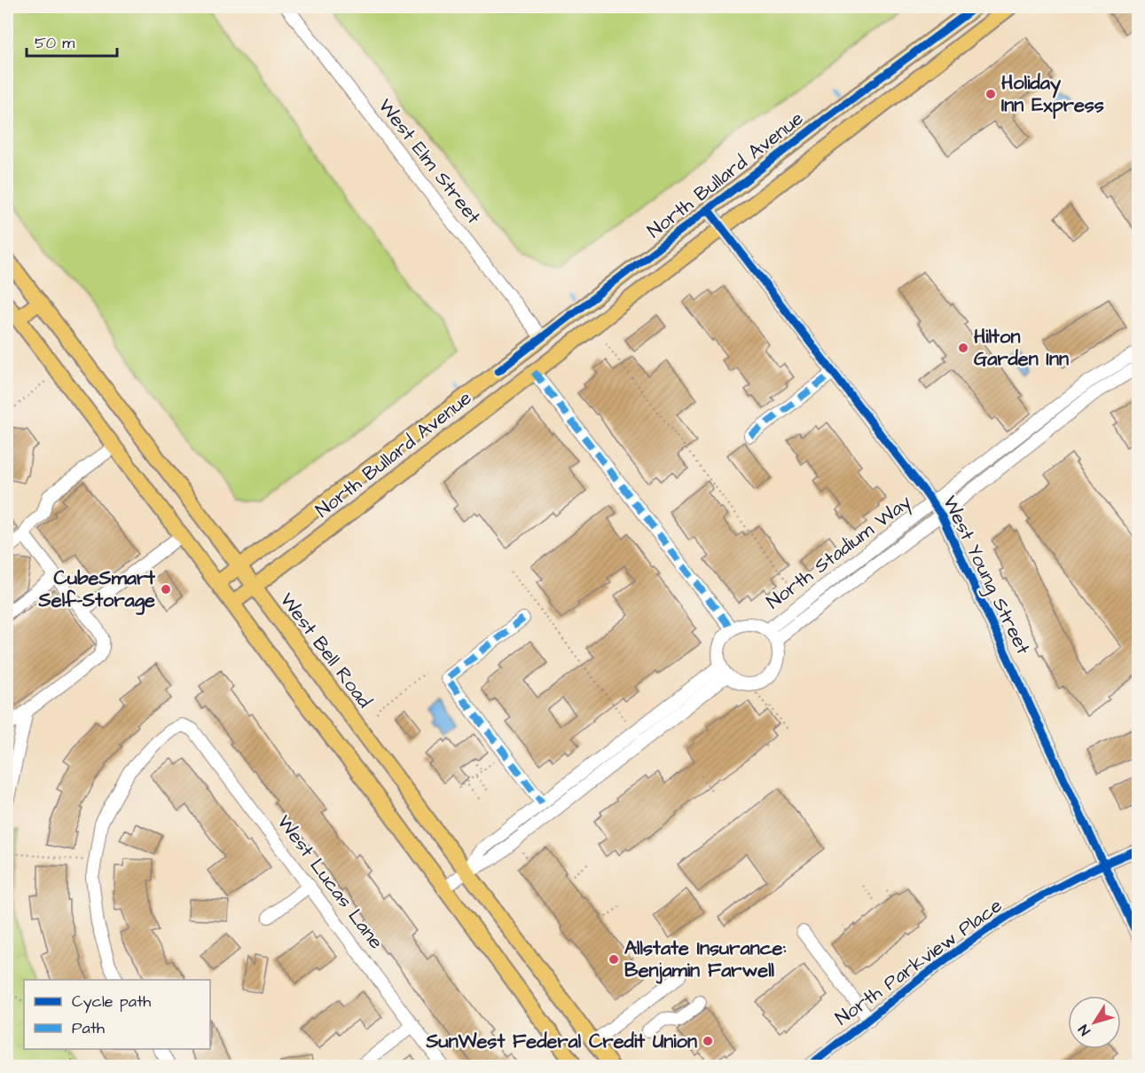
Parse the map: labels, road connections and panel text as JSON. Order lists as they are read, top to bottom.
{
  "streets": {
    "main road": ["North Bullard Avenue", "West Bell Road"],
    "street": [
      "West Elm Street",
      "North Stadium Way",
      "West Young Street",
      "West Lucas Lane",
      "North Parkview Place"
    ]
  },
  "crossings": [
    ["West Elm Street", "North Bullard Avenue"],
    ["North Bullard Avenue", "West Young Street"],
    ["North Bullard Avenue", "West Bell Road"],
    ["North Stadium Way", "West Young Street"],
    ["West Young Street", "North Parkview Place"]
  ],
  "places": [
    "Holiday Inn Express",
    "Hilton Garden Inn",
    "CubeSmart Self-Storage",
    "Allstate Insurance: Benjamin Farwell",
    "SunWest Federal Credit Union"
  ],
  "legend": ["Cycle path", "Path"],
  "scale_bar": "50 m",
  "north": "bottom left"
}
